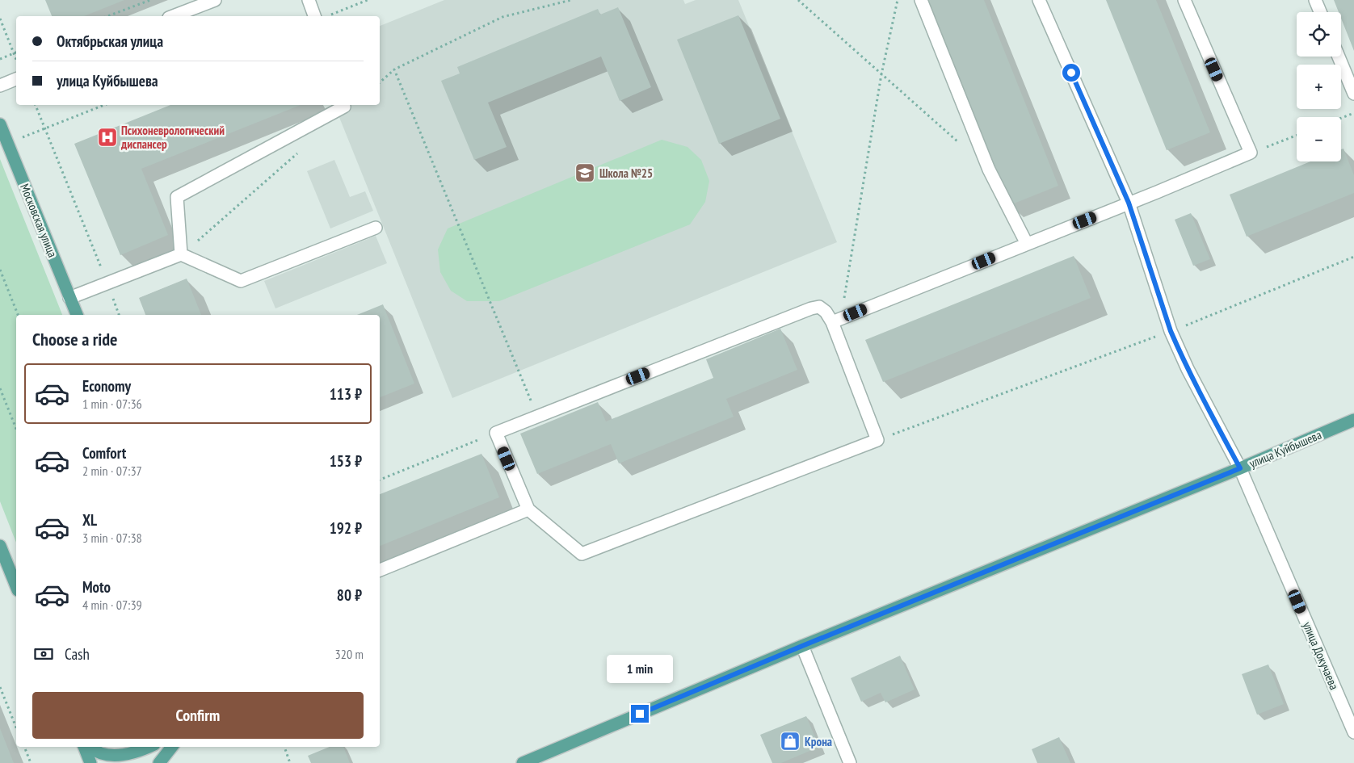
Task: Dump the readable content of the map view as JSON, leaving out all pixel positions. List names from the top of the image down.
{
  "streets": {
    "main road": ["Московская улица", "улица Куйбышева"],
    "street": ["улица Докучаева"]
  },
  "crossings": [
    ["улица Куйбышева", "улица Докучаева"]
  ],
  "places": {
    "hospital": ["Психоневрологический диспансер"],
    "school or university": ["Школа №25"],
    "shop": ["Крона"]
  },
  "page": {
    "map_buttons": ["+", "−"],
    "banner": ["Октябрьская улица", "улица Куйбышева"],
    "heading": "Choose a ride",
    "list": [
      {
        "name": "Economy",
        "note": "1 min · 07:36",
        "value": "113 ₽"
      },
      {
        "name": "Comfort",
        "note": "2 min · 07:37",
        "value": "153 ₽"
      },
      {
        "name": "XL",
        "note": "3 min · 07:38",
        "value": "192 ₽"
      },
      {
        "name": "Moto",
        "note": "4 min · 07:39",
        "value": "80 ₽"
      }
    ],
    "pay": ["Cash", "320 m"],
    "bubble": "1 min",
    "buttons": "Confirm"
  }
}
